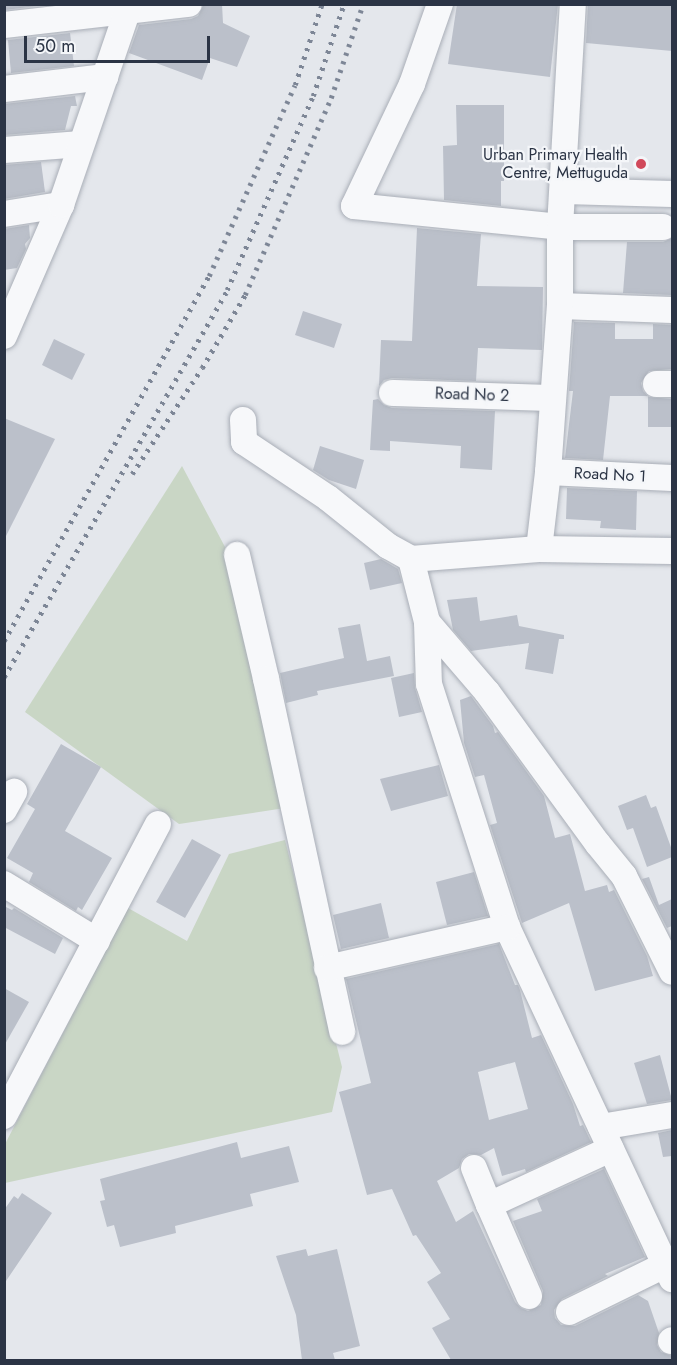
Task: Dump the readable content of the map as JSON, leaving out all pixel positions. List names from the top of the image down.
{
  "streets": {
    "street": ["Road No 2", "Road No 1"]
  },
  "places": ["Urban Primary Health Centre, Mettuguda"],
  "scale_bar": "50 m"
}
